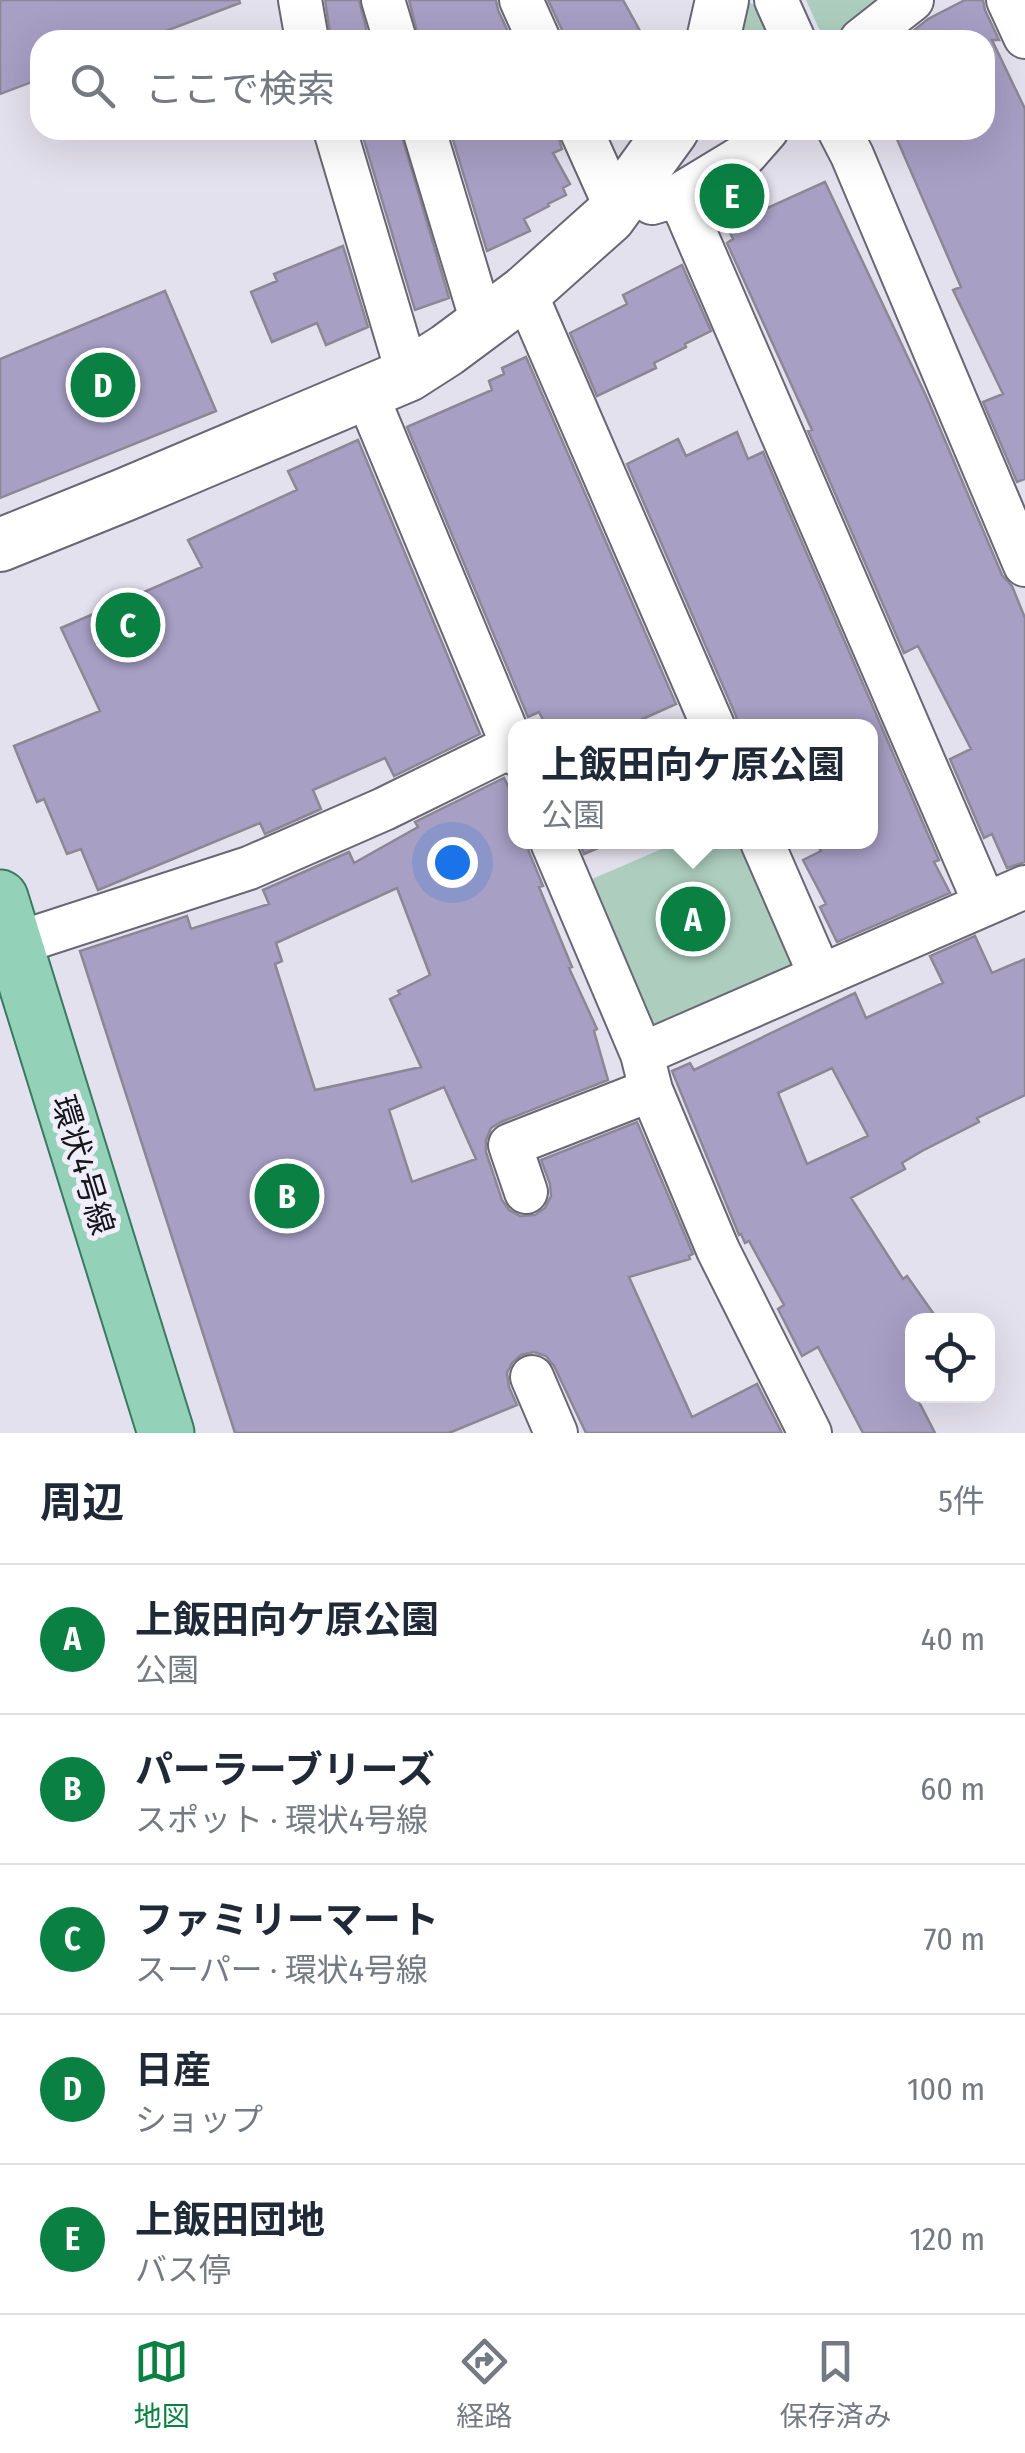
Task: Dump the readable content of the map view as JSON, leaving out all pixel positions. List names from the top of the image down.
{
  "streets": {
    "main road": ["環状4号線"]
  },
  "page": {
    "search": "ここで検索",
    "pins": [
      "E",
      "D",
      "C",
      "A",
      "B"
    ],
    "popup": ["上飯田向ケ原公園", "公園"],
    "heading": ["周辺", "5件"],
    "list": [
      {
        "mark": "A",
        "name": "上飯田向ケ原公園",
        "note": "公園",
        "value": "40 m"
      },
      {
        "mark": "B",
        "name": "パーラーブリーズ",
        "note": "スポット · 環状4号線",
        "value": "60 m"
      },
      {
        "mark": "C",
        "name": "ファミリーマート",
        "note": "スーパー · 環状4号線",
        "value": "70 m"
      },
      {
        "mark": "D",
        "name": "日産",
        "note": "ショップ",
        "value": "100 m"
      },
      {
        "mark": "E",
        "name": "上飯田団地",
        "note": "バス停",
        "value": "120 m"
      }
    ],
    "nav": ["地図", "経路", "保存済み"]
  }
}
